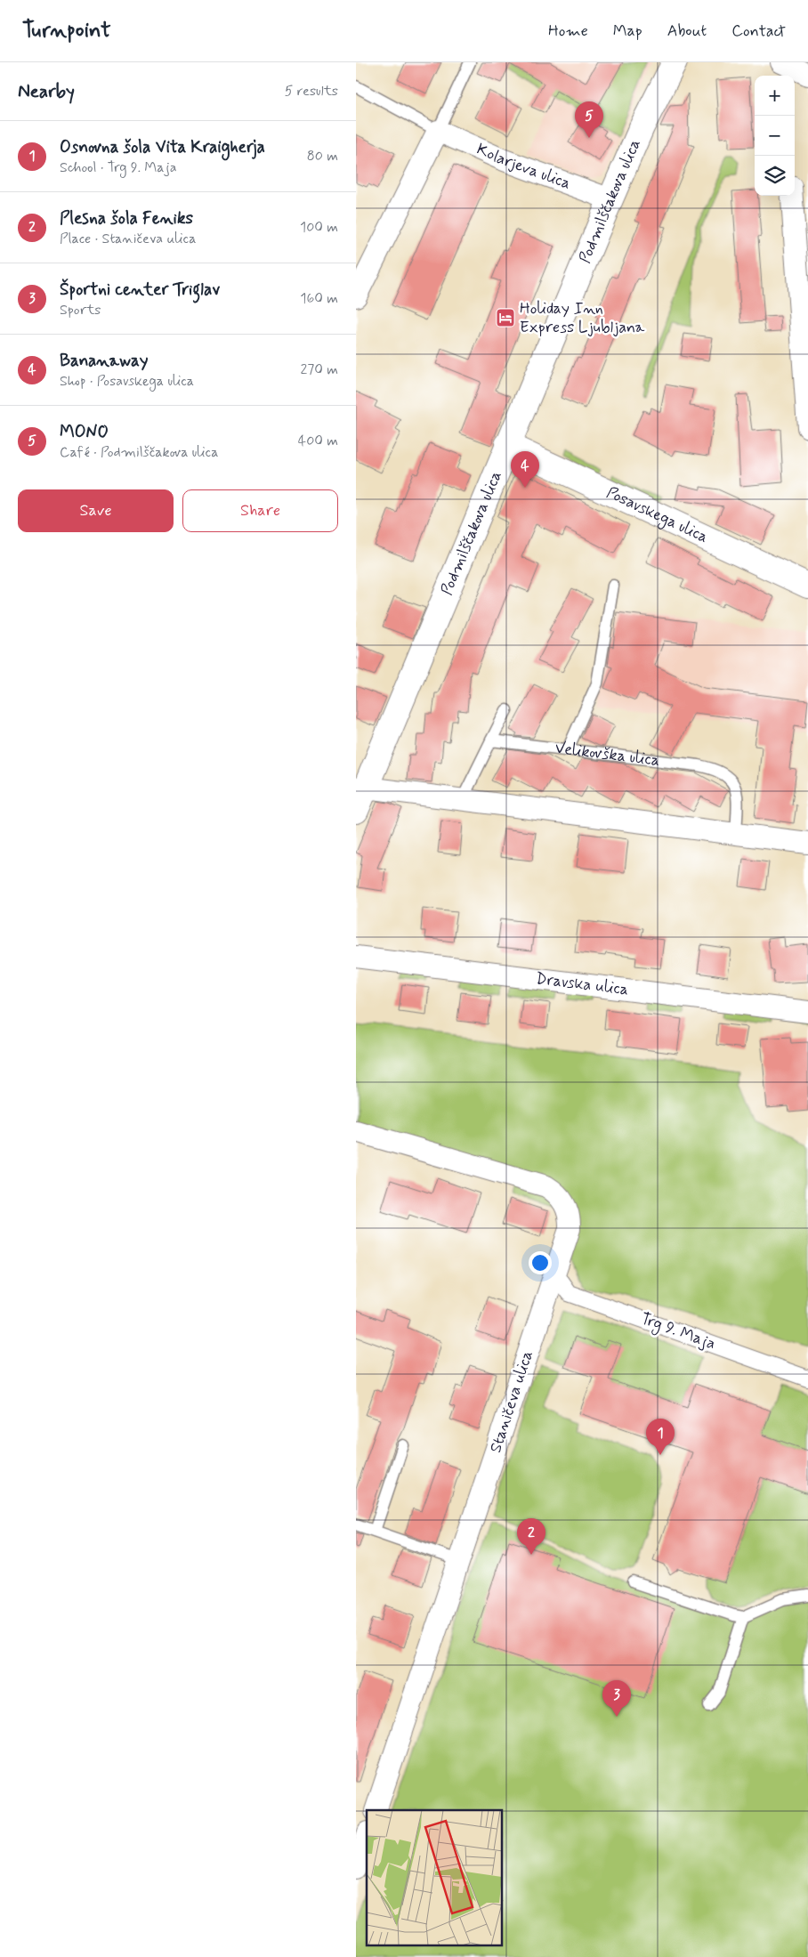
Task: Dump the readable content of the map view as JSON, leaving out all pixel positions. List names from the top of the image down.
{
  "streets": {
    "street": [
      "Kolarjeva ulica",
      "Podmilščakova ulica",
      "Posavskega ulica",
      "Dravska ulica",
      "Trg 9. Maja",
      "Staničeva ulica"
    ],
    "lane": ["Velikovška ulica"]
  },
  "crossings": [
    ["Kolarjeva ulica", "Podmilščakova ulica"],
    ["Podmilščakova ulica", "Posavskega ulica"],
    ["Trg 9. Maja", "Staničeva ulica"]
  ],
  "places": {
    "hotel": ["Holiday Inn Express Ljubljana"]
  },
  "page": {
    "header": "Turnpoint",
    "nav": [
      "Home",
      "Map",
      "About",
      "Contact"
    ],
    "heading": ["Nearby", "5 results"],
    "map_buttons": ["+", "−"],
    "pins": [
      "5",
      "4",
      "1",
      "2",
      "3"
    ],
    "list": [
      {
        "mark": "1",
        "name": "Osnovna šola Vita Kraigherja",
        "note": "School · Trg 9. Maja",
        "value": "80 m"
      },
      {
        "mark": "2",
        "name": "Plesna šola Feniks",
        "note": "Place · Staničeva ulica",
        "value": "100 m"
      },
      {
        "mark": "3",
        "name": "Športni center Triglav",
        "note": "Sports",
        "value": "160 m"
      },
      {
        "mark": "4",
        "name": "Bananaway",
        "note": "Shop · Posavskega ulica",
        "value": "270 m"
      },
      {
        "mark": "5",
        "name": "MONO",
        "note": "Café · Podmilščakova ulica",
        "value": "400 m"
      }
    ],
    "buttons": ["Save", "Share"]
  }
}
